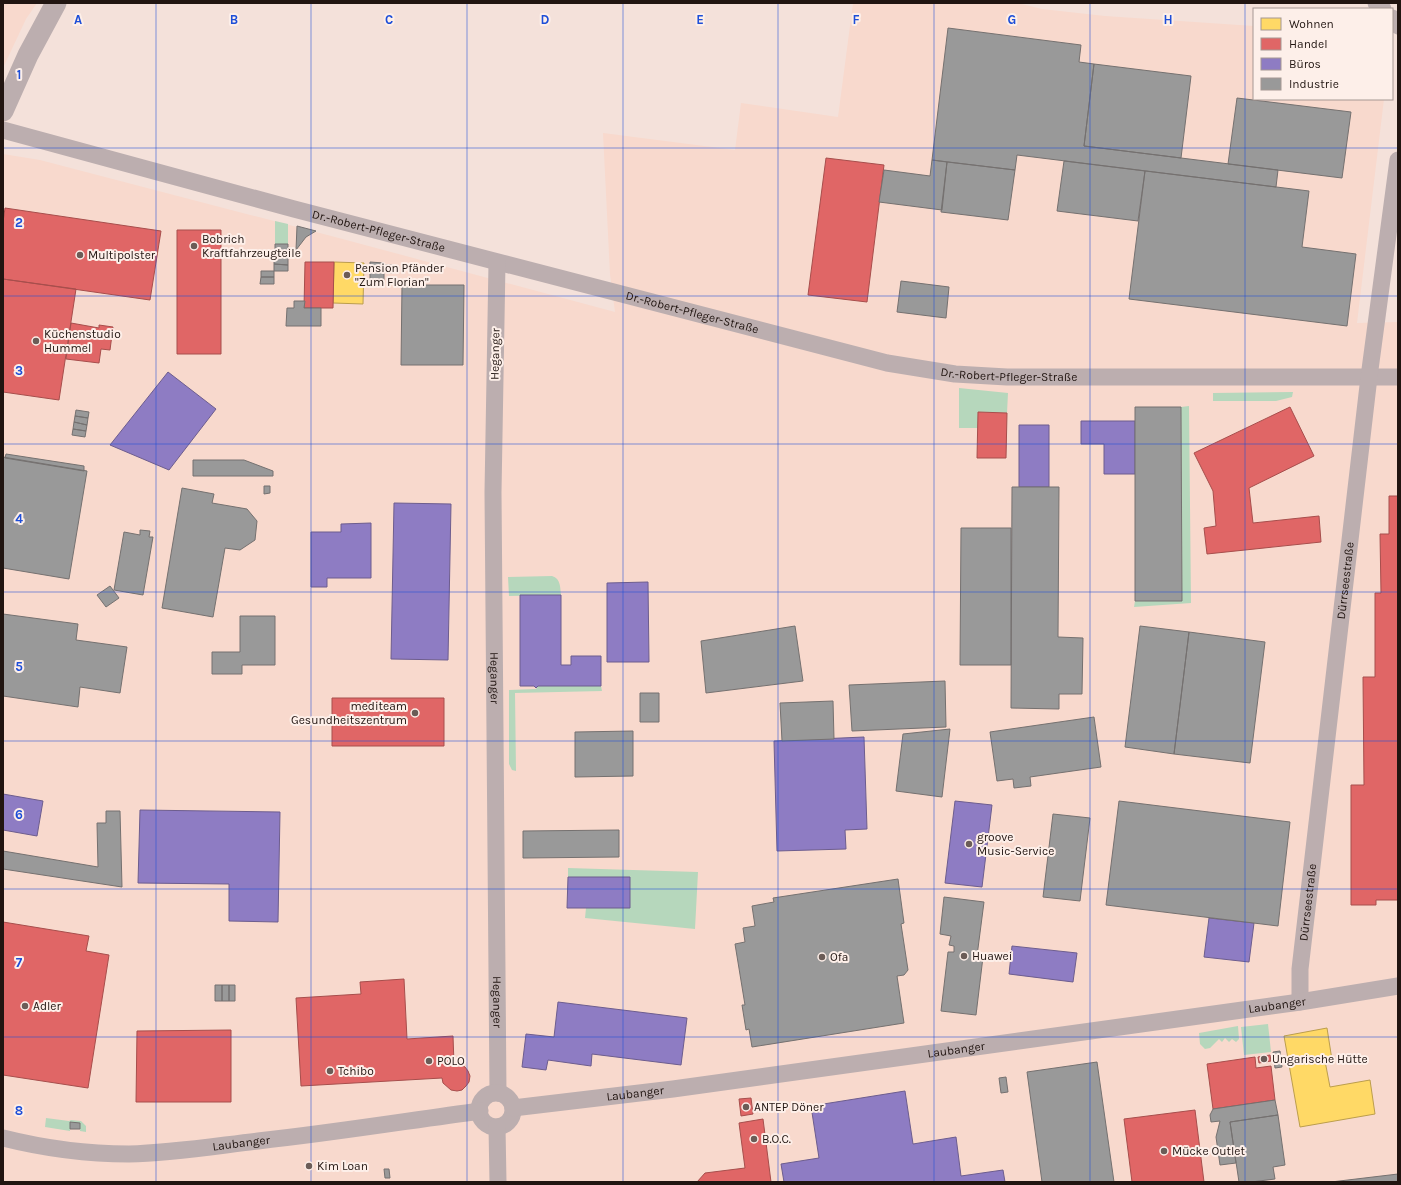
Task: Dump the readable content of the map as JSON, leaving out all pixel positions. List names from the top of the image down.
{
  "streets": {
    "street": [
      "Dr.-Robert-Pfleger-Straße",
      "Heganger",
      "Dürrseestraße",
      "Laubanger"
    ]
  },
  "crossings": [
    ["Dr.-Robert-Pfleger-Straße", "Heganger"],
    ["Dr.-Robert-Pfleger-Straße", "Dürrseestraße"],
    ["Heganger", "Laubanger"],
    ["Dürrseestraße", "Laubanger"]
  ],
  "places": [
    "Bobrich Kraftfahrzeugteile",
    "Multipolster",
    "Pension Pfänder \"Zum Florian\"",
    "Küchenstudio Hummel",
    "mediteam Gesundheitszentrum",
    "groove Music-Service",
    "Huawei",
    "Ofa",
    "Adler",
    "Ungarische Hütte",
    "POLO",
    "Tchibo",
    "ANTEP Döner",
    "B.O.C.",
    "Mücke Outlet",
    "Kim Loan"
  ],
  "legend": [
    "Wohnen",
    "Handel",
    "Büros",
    "Industrie"
  ],
  "grid": {
    "columns": [
      "A",
      "B",
      "C",
      "D",
      "E",
      "F",
      "G",
      "H"
    ],
    "rows": [
      "1",
      "2",
      "3",
      "4",
      "5",
      "6",
      "7",
      "8"
    ]
  }
}
